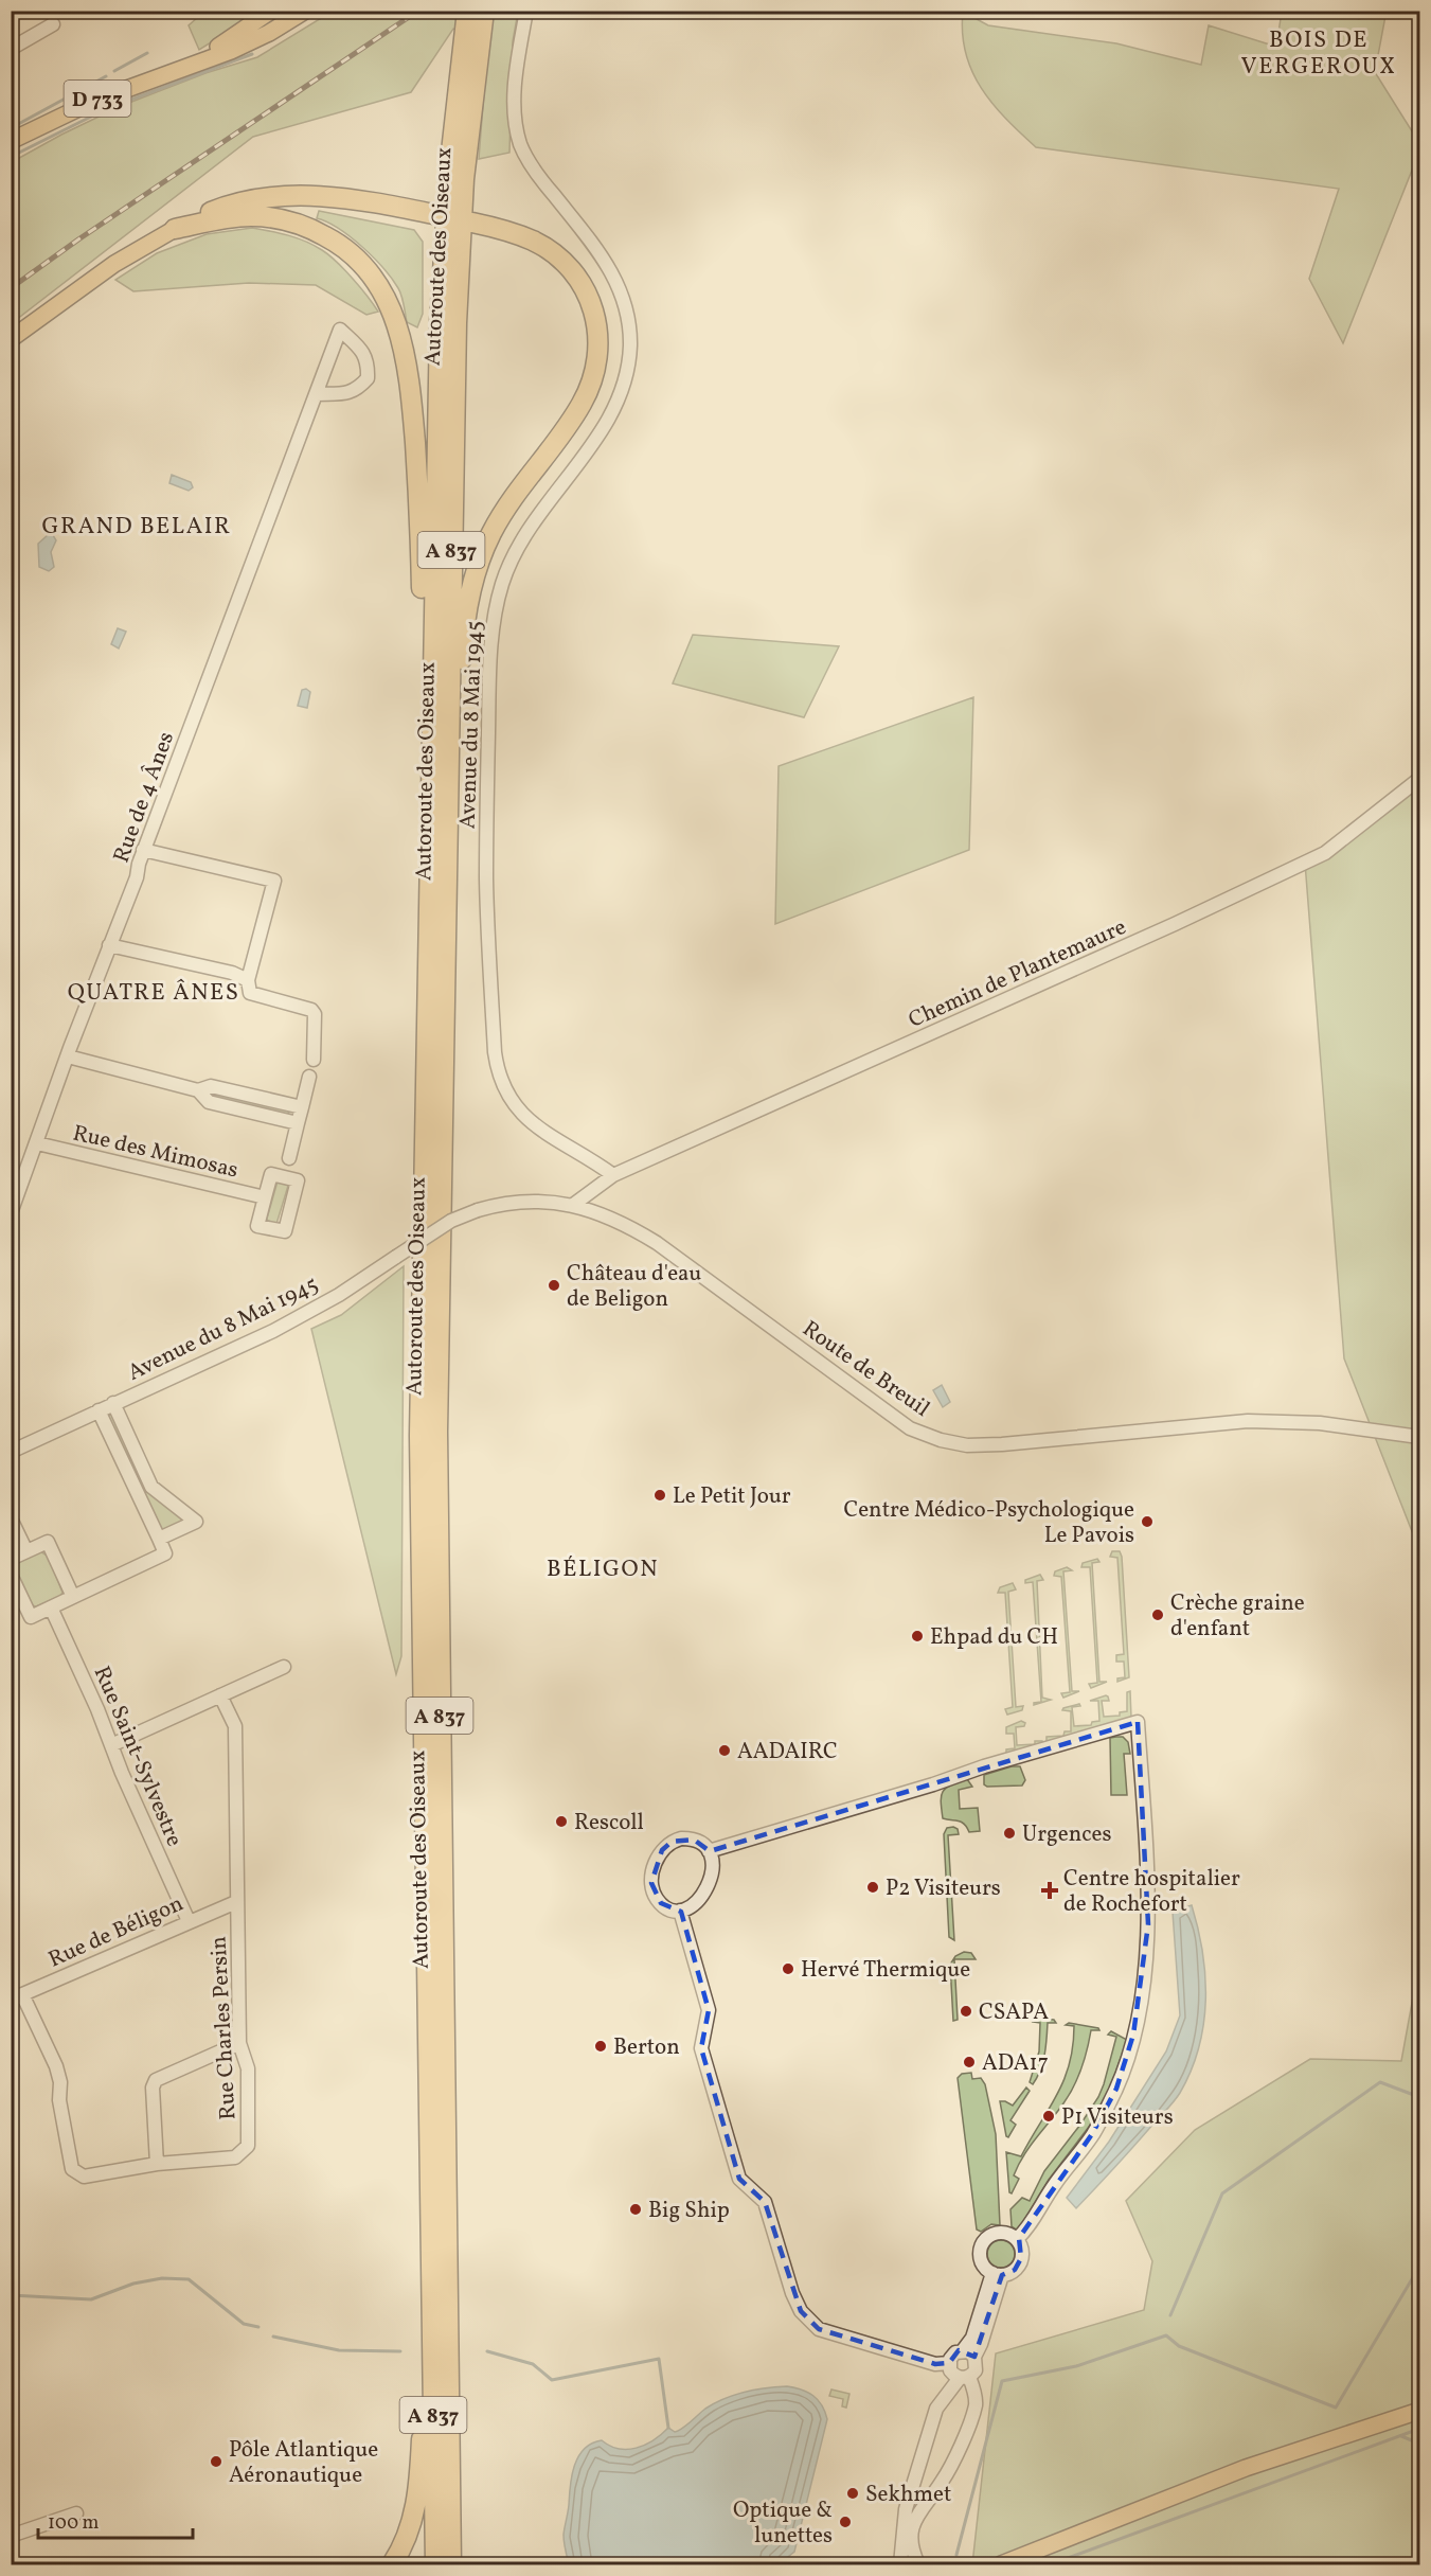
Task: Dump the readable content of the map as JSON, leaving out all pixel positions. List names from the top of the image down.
{
  "streets": {
    "highway": ["Autoroute des Oiseaux", "A 837"],
    "main road": ["D 733"],
    "street": [
      "Avenue du 8 Mai 1945",
      "Rue de 4 Ânes",
      "Chemin de Plantemaure",
      "Rue des Mimosas",
      "Route de Breuil",
      "Rue Saint-Sylvestre",
      "Rue de Béligon",
      "Rue Charles Persin"
    ]
  },
  "crossings": [
    ["Avenue du 8 Mai 1945", "Chemin de Plantemaure"],
    ["Avenue du 8 Mai 1945", "Route de Breuil"],
    ["Rue de 4 Ânes", "Rue des Mimosas"],
    ["Rue Saint-Sylvestre", "Rue de Béligon"],
    ["Rue de Béligon", "Rue Charles Persin"]
  ],
  "districts": [
    "BOIS DE VERGEROUX",
    "GRAND BELAIR",
    "QUATRE ÂNES",
    "BÉLIGON"
  ],
  "places": {
    "other": [
      "Château d'eau de Beligon",
      "Le Petit Jour",
      "Centre Médico-Psychologique Le Pavois",
      "Crèche graine d'enfant",
      "Ehpad du CH",
      "AADAIRC",
      "Rescoll",
      "Urgences",
      "P2 Visiteurs",
      "Hervé Thermique",
      "CSAPA",
      "Berton",
      "ADA17",
      "P1 Visiteurs",
      "Big Ship",
      "Pôle Atlantique Aéronautique",
      "Sekhmet",
      "Optique & lunettes"
    ],
    "health": ["Centre hospitalier de Rochefort"]
  },
  "scale_bar": "100 m"
}
